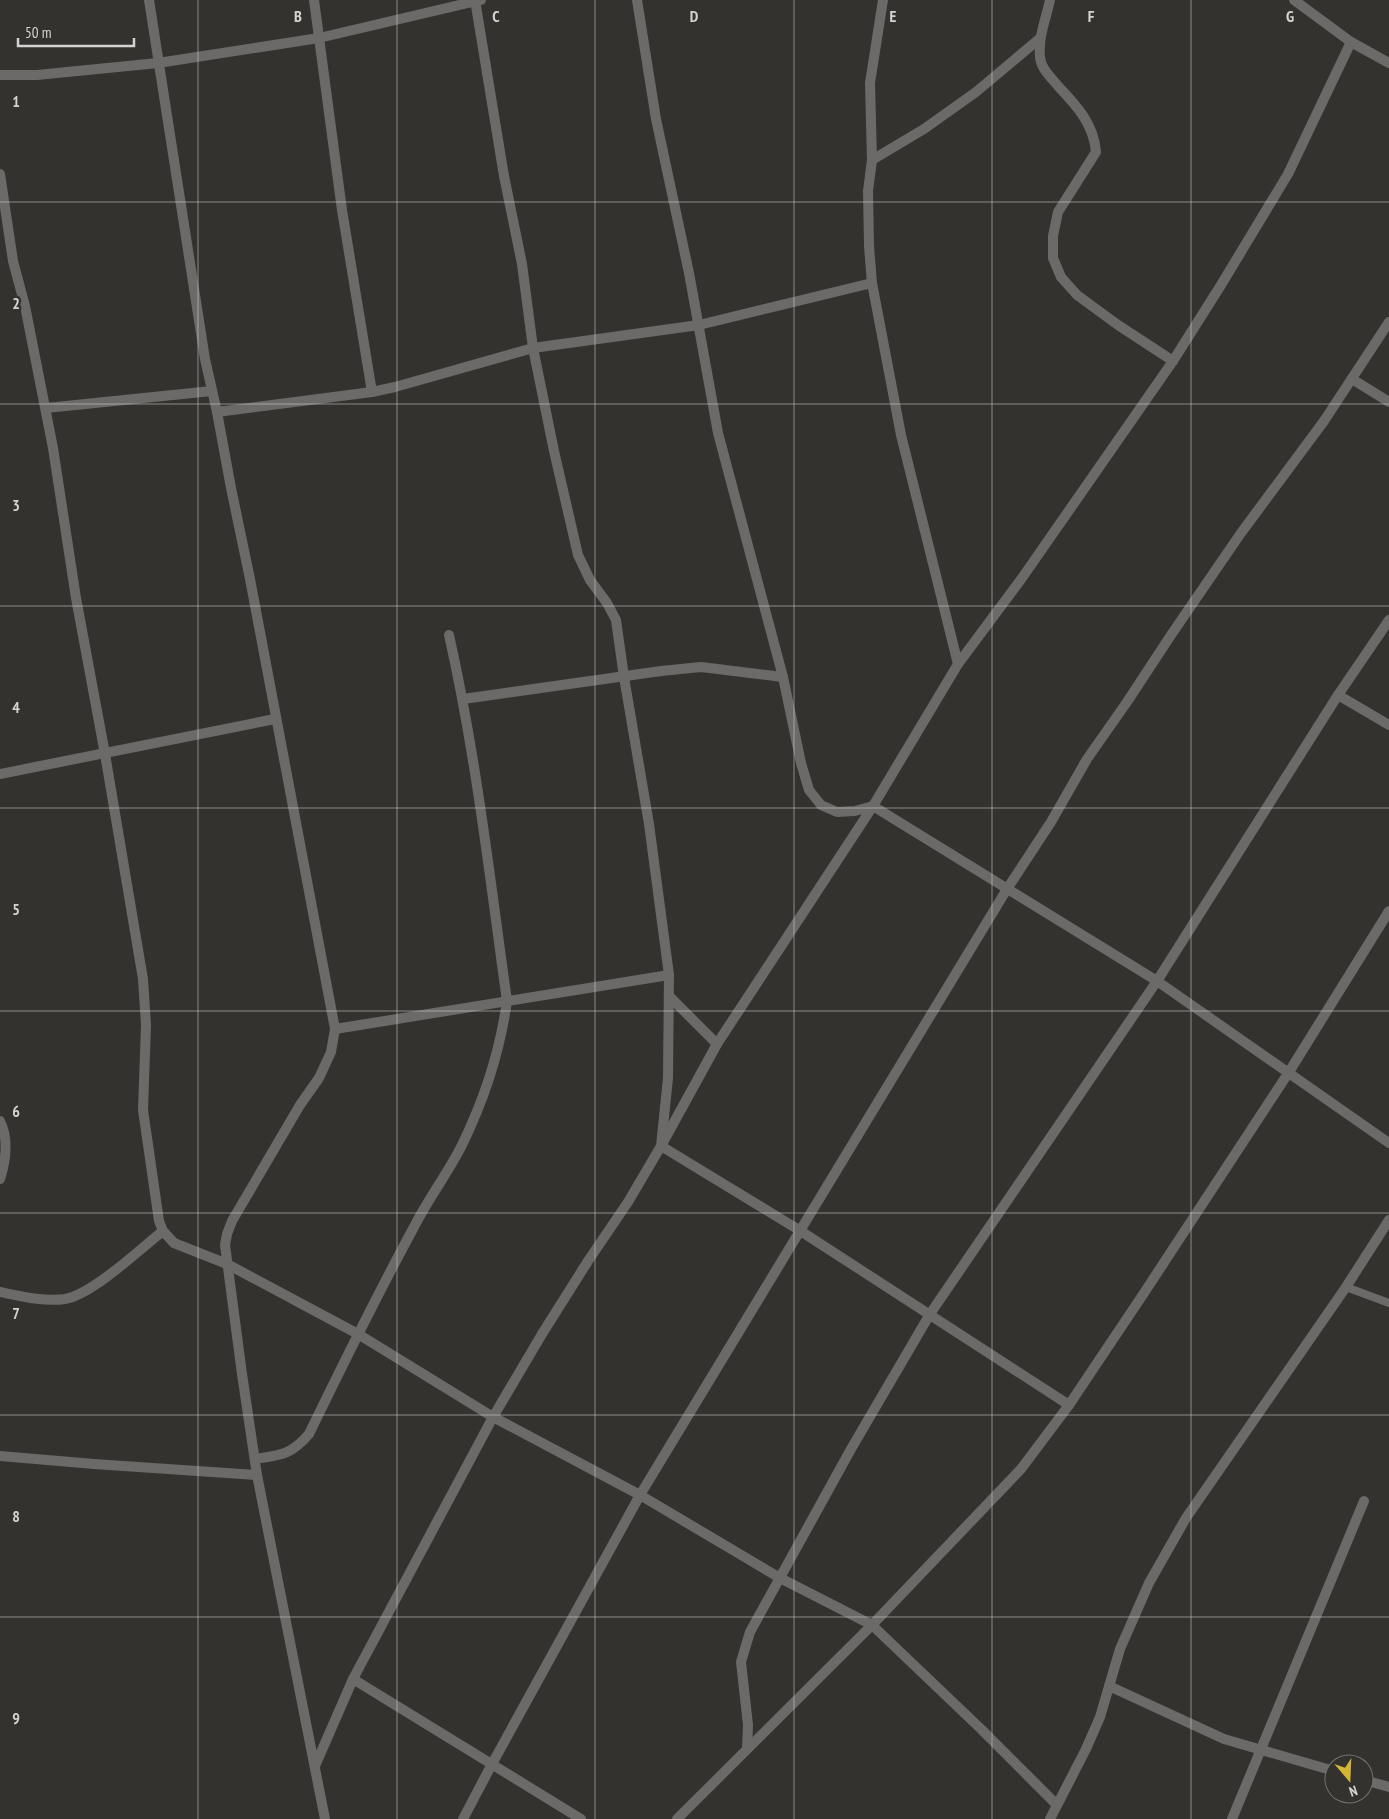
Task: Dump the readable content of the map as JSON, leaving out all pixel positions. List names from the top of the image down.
{
  "scale_bar": "50 m",
  "north": "bottom",
  "grid": {
    "columns": [
      "B",
      "C",
      "D",
      "E",
      "F",
      "G"
    ],
    "rows": [
      "1",
      "2",
      "3",
      "4",
      "5",
      "6",
      "7",
      "8",
      "9"
    ]
  }
}
